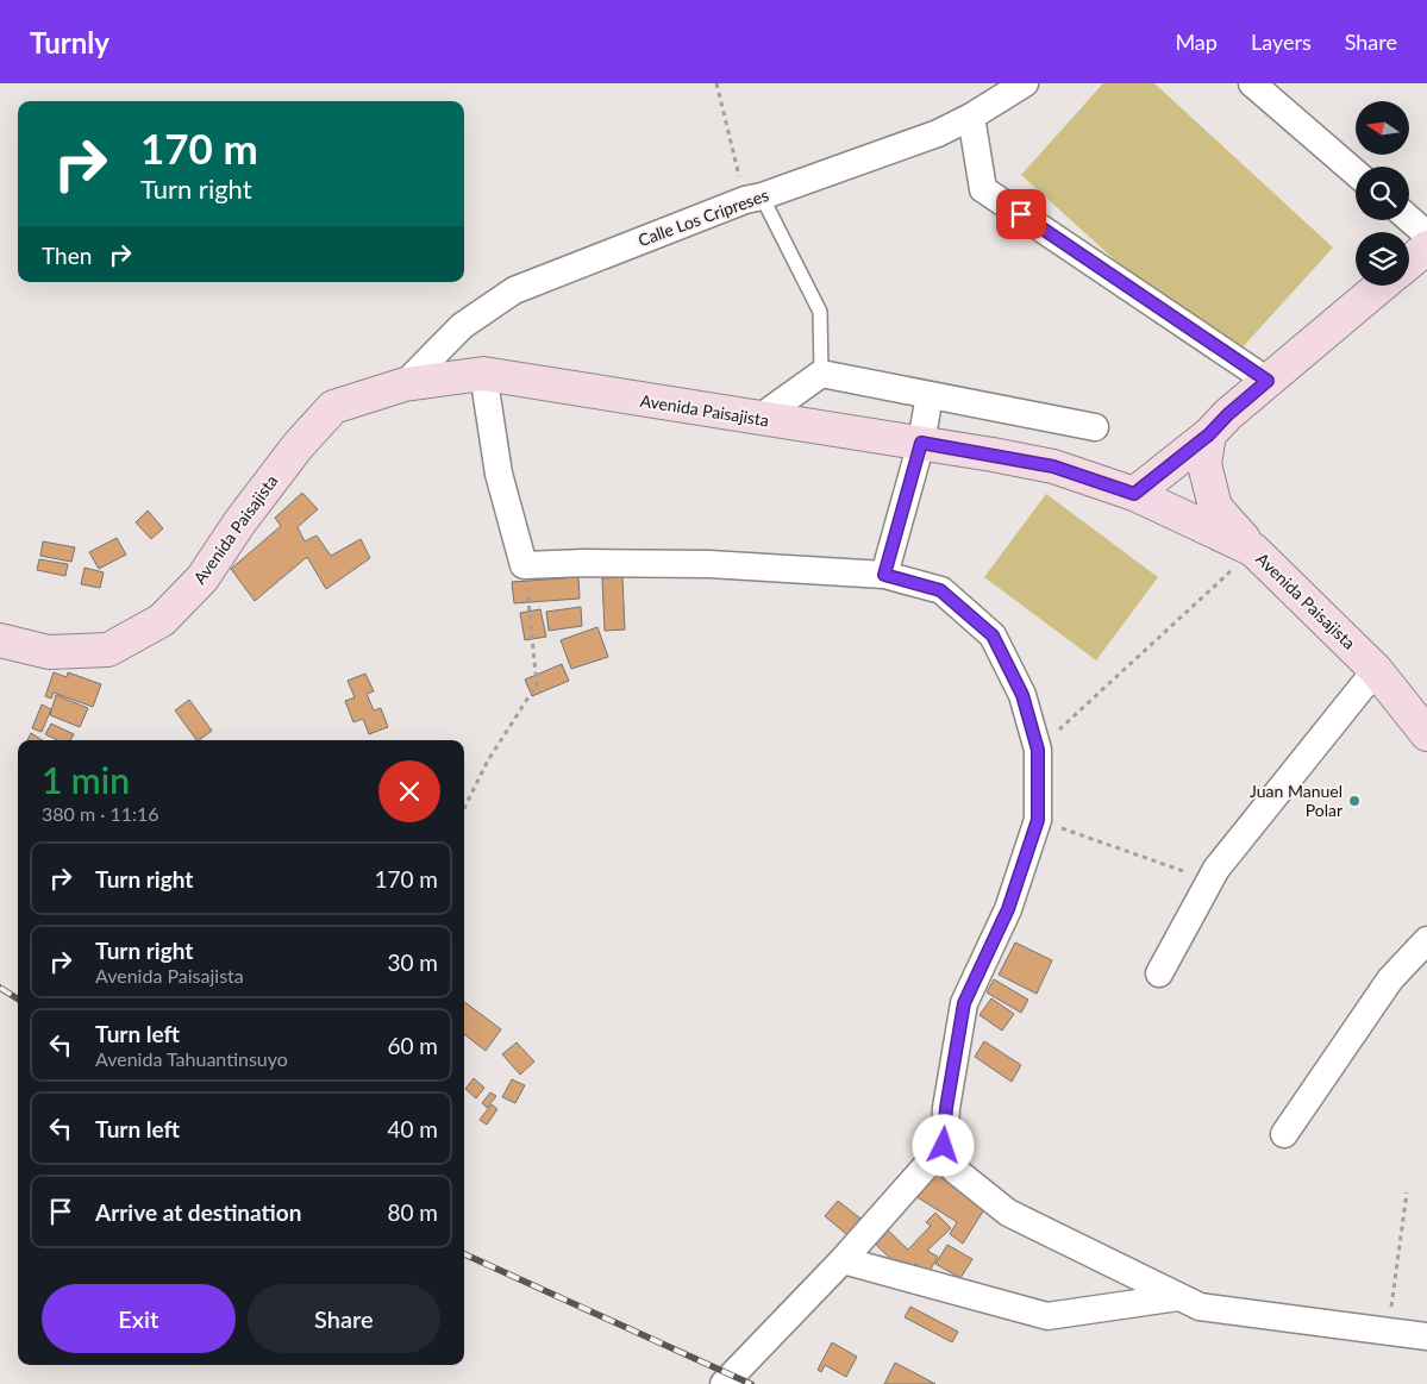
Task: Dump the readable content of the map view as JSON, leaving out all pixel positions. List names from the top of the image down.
{
  "streets": {
    "main road": ["Avenida Paisajista"],
    "street": ["Calle Los Cripreses"]
  },
  "crossings": [
    ["Calle Los Cripreses", "Avenida Paisajista"]
  ],
  "places": ["Juan Manuel Polar"],
  "north": "left",
  "page": {
    "header": "Turnly",
    "nav": ["Map", "Layers", "Share"],
    "turn": ["170 m", "Turn right"],
    "then": "Then",
    "heading": ["1 min", "380 m · 11:16"],
    "list": [
      {
        "name": "Turn right",
        "value": "170 m"
      },
      {
        "name": "Turn right",
        "note": "Avenida Paisajista",
        "value": "30 m"
      },
      {
        "name": "Turn left",
        "note": "Avenida Tahuantinsuyo",
        "value": "60 m"
      },
      {
        "name": "Turn left",
        "value": "40 m"
      },
      {
        "name": "Arrive at destination",
        "value": "80 m"
      }
    ],
    "buttons": ["Exit", "Share"]
  }
}
